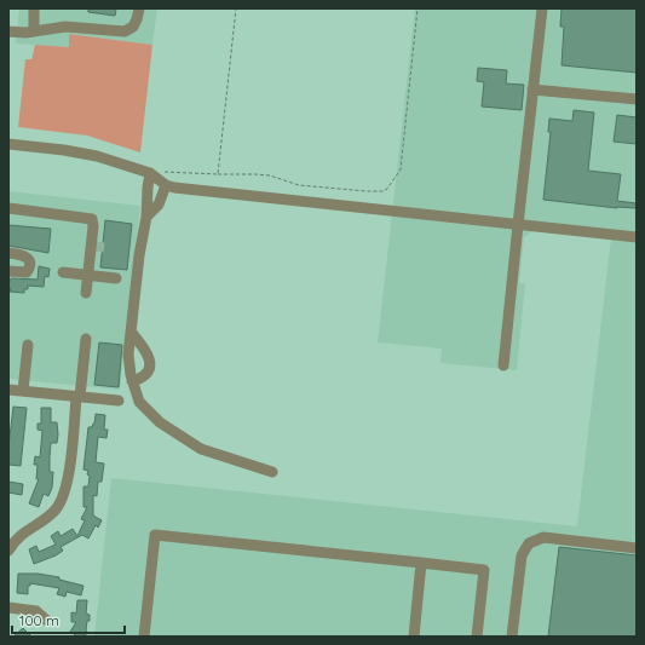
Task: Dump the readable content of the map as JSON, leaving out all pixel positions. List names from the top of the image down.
{
  "scale_bar": "100 m"
}
